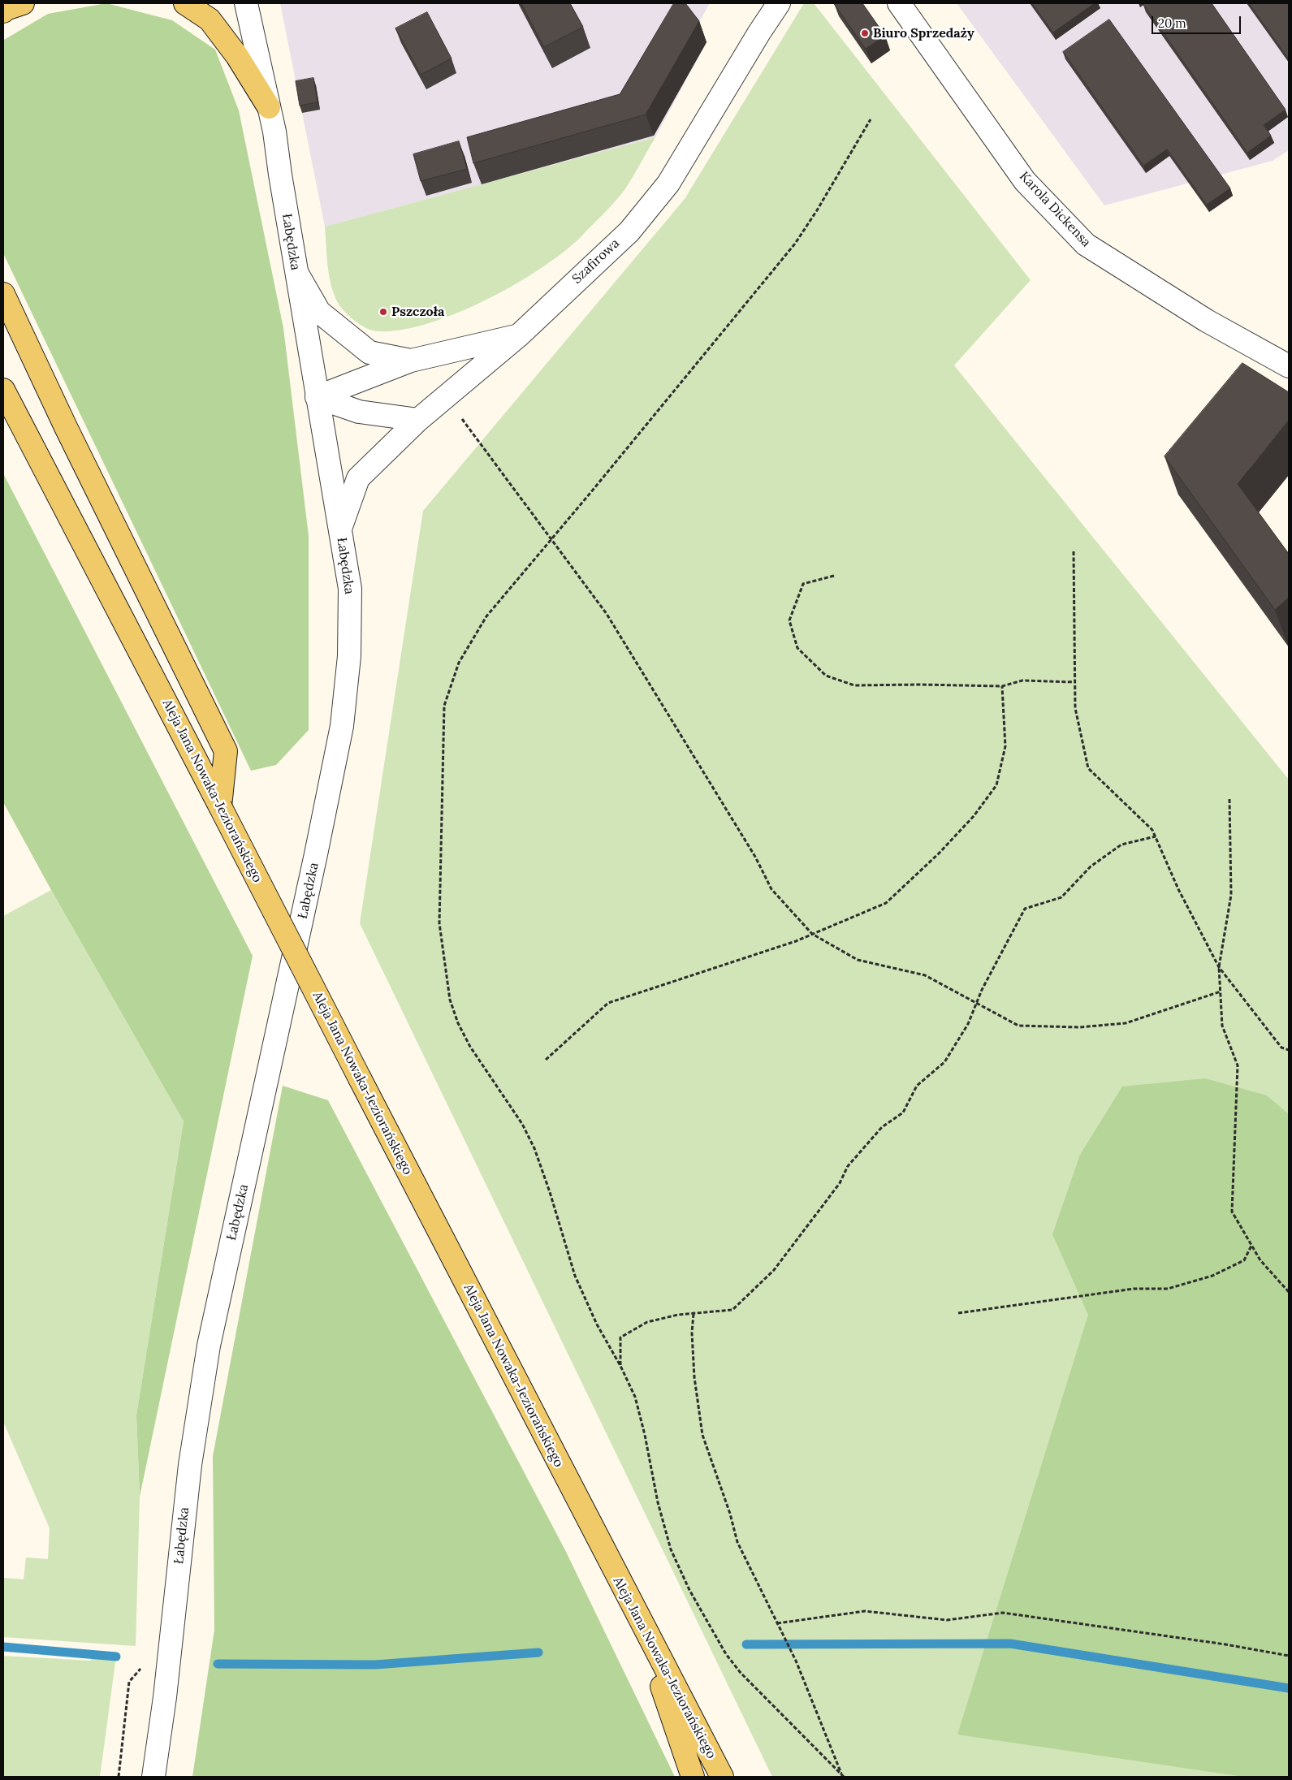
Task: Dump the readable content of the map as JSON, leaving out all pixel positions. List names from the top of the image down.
{
  "streets": {
    "main road": ["Aleja Jana Nowaka-Jeziorańskiego"],
    "street": ["Karola Dickensa", "Łabędzka", "Szafirowa"]
  },
  "crossings": [
    ["Łabędzka", "Szafirowa"]
  ],
  "places": ["Biuro Sprzedaży", "Pszczoła"],
  "scale_bar": "20 m"
}
